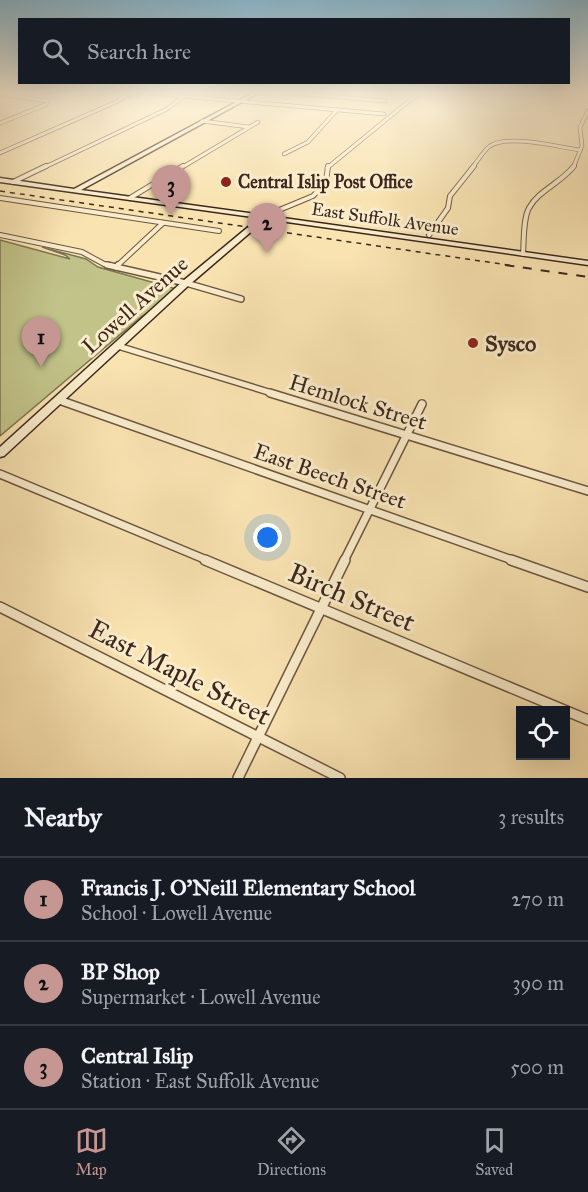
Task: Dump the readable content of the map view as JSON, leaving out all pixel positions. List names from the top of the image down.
{
  "streets": {
    "main road": ["East Suffolk Avenue", "Lowell Avenue"],
    "street": [
      "Hemlock Street",
      "East Beech Street",
      "Birch Street",
      "East Maple Street"
    ]
  },
  "crossings": [
    ["East Suffolk Avenue", "Lowell Avenue"],
    ["Lowell Avenue", "Hemlock Street"],
    ["Lowell Avenue", "East Beech Street"]
  ],
  "places": ["Central Islip Post Office", "Sysco"],
  "page": {
    "search": "Search here",
    "pins": ["3", "2", "1"],
    "heading": ["Nearby", "3 results"],
    "list": [
      {
        "mark": "1",
        "name": "Francis J. O'Neill Elementary School",
        "note": "School · Lowell Avenue",
        "value": "270 m"
      },
      {
        "mark": "2",
        "name": "BP Shop",
        "note": "Supermarket · Lowell Avenue",
        "value": "390 m"
      },
      {
        "mark": "3",
        "name": "Central Islip",
        "note": "Station · East Suffolk Avenue",
        "value": "500 m"
      }
    ],
    "nav": ["Map", "Directions", "Saved"]
  }
}
